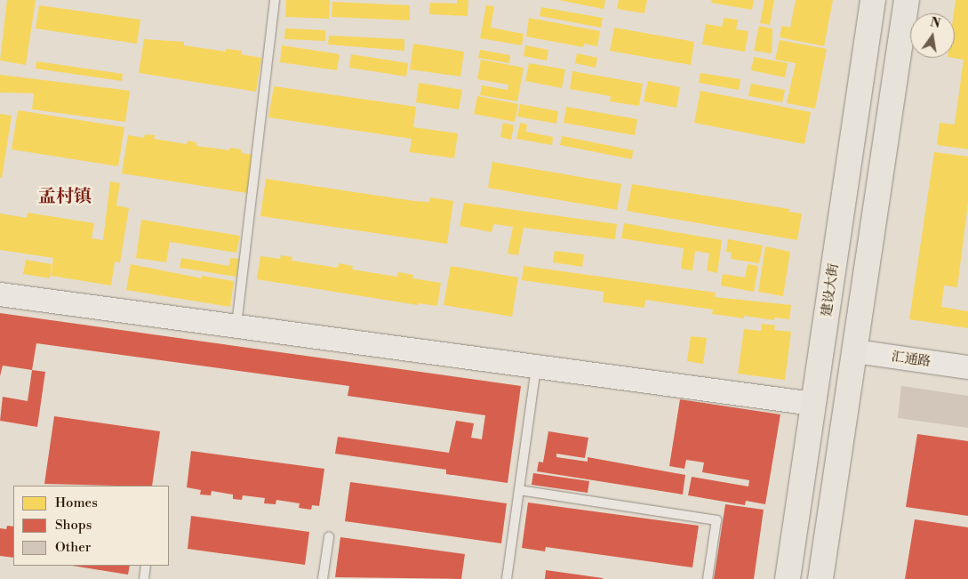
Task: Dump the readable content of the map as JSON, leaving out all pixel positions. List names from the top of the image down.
{
  "streets": {
    "main road": ["建设大街"],
    "street": ["汇通路"]
  },
  "districts": ["孟村镇"],
  "legend": ["Homes", "Shops", "Other"],
  "north": "top"
}
